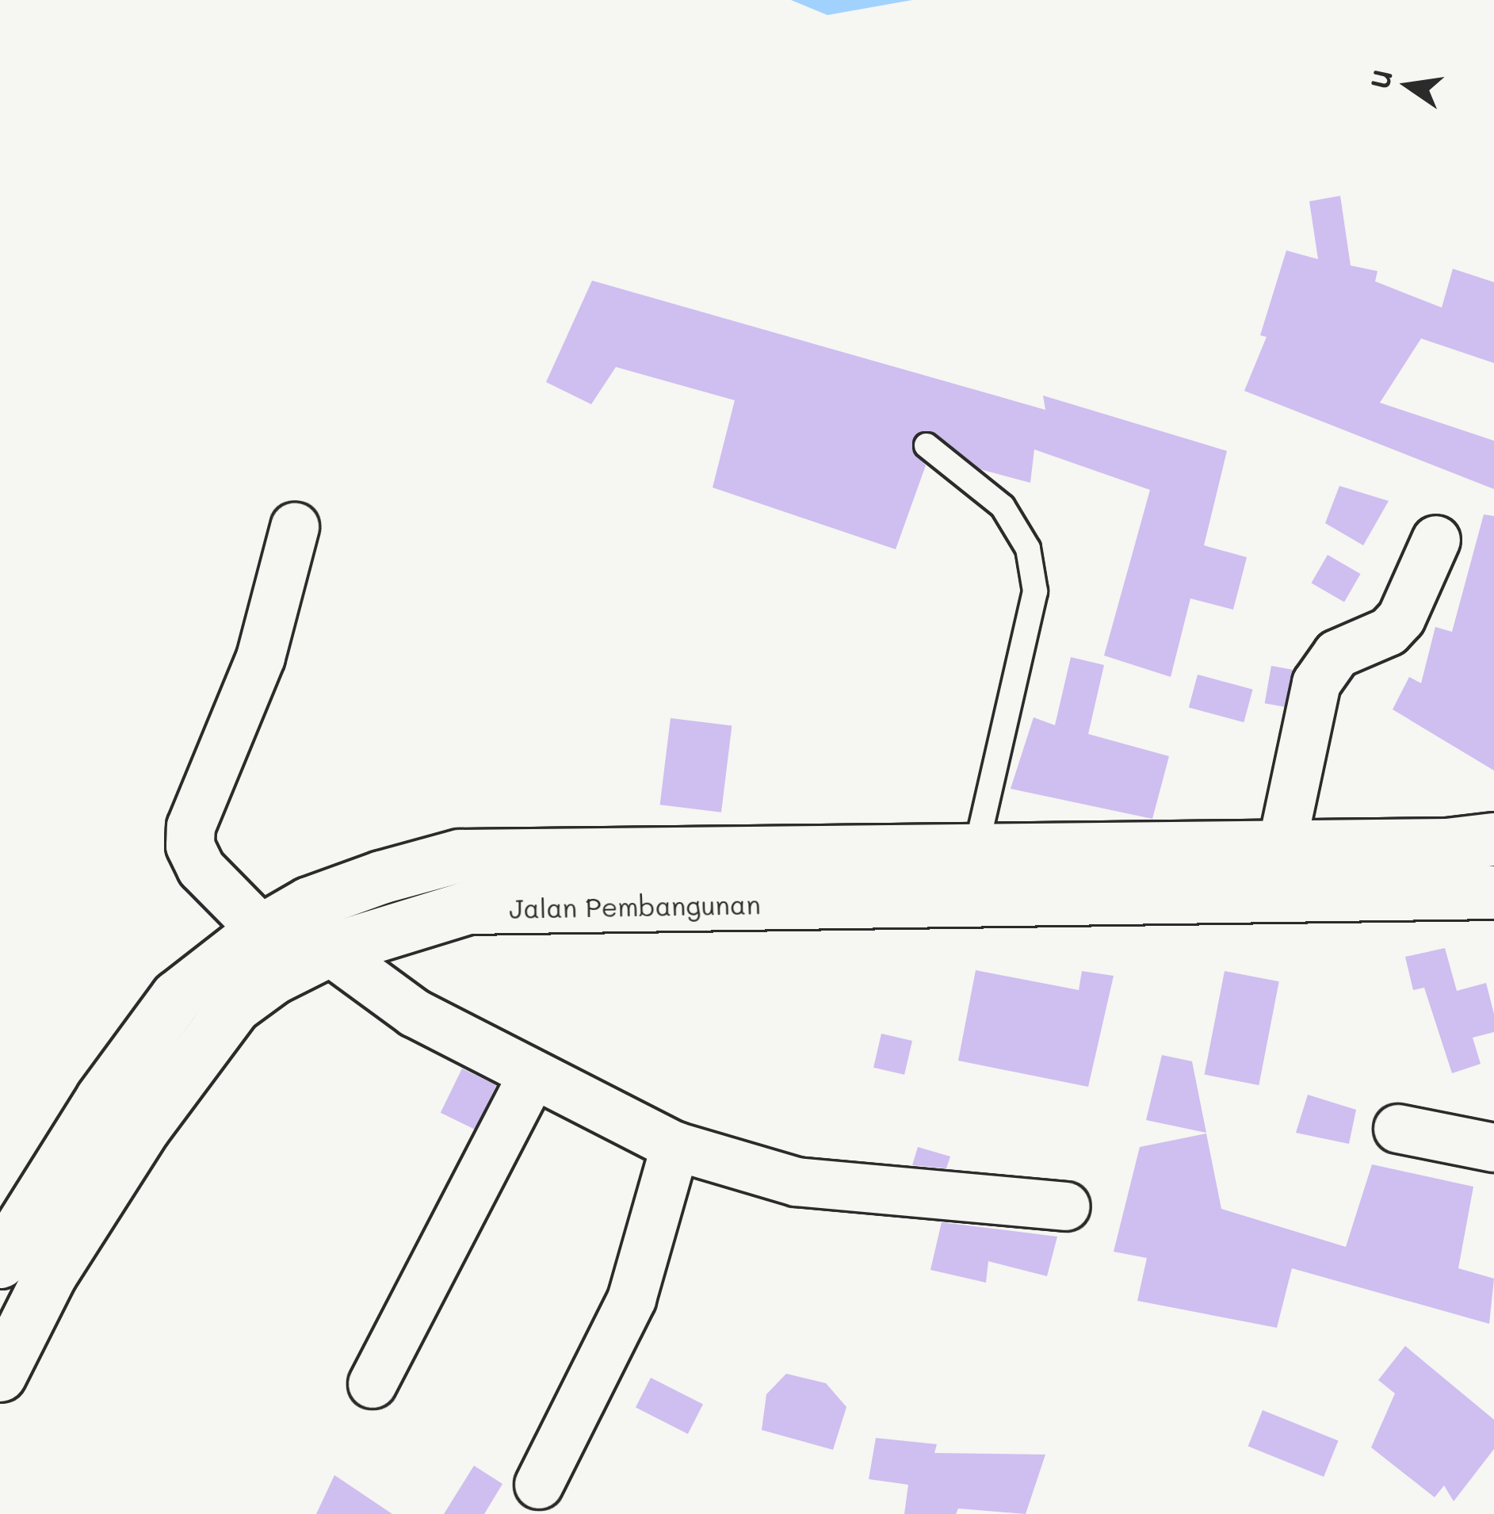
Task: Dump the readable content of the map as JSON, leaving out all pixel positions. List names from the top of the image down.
{
  "streets": {
    "main road": ["Jalan Pembangunan"]
  },
  "north": "left"
}
